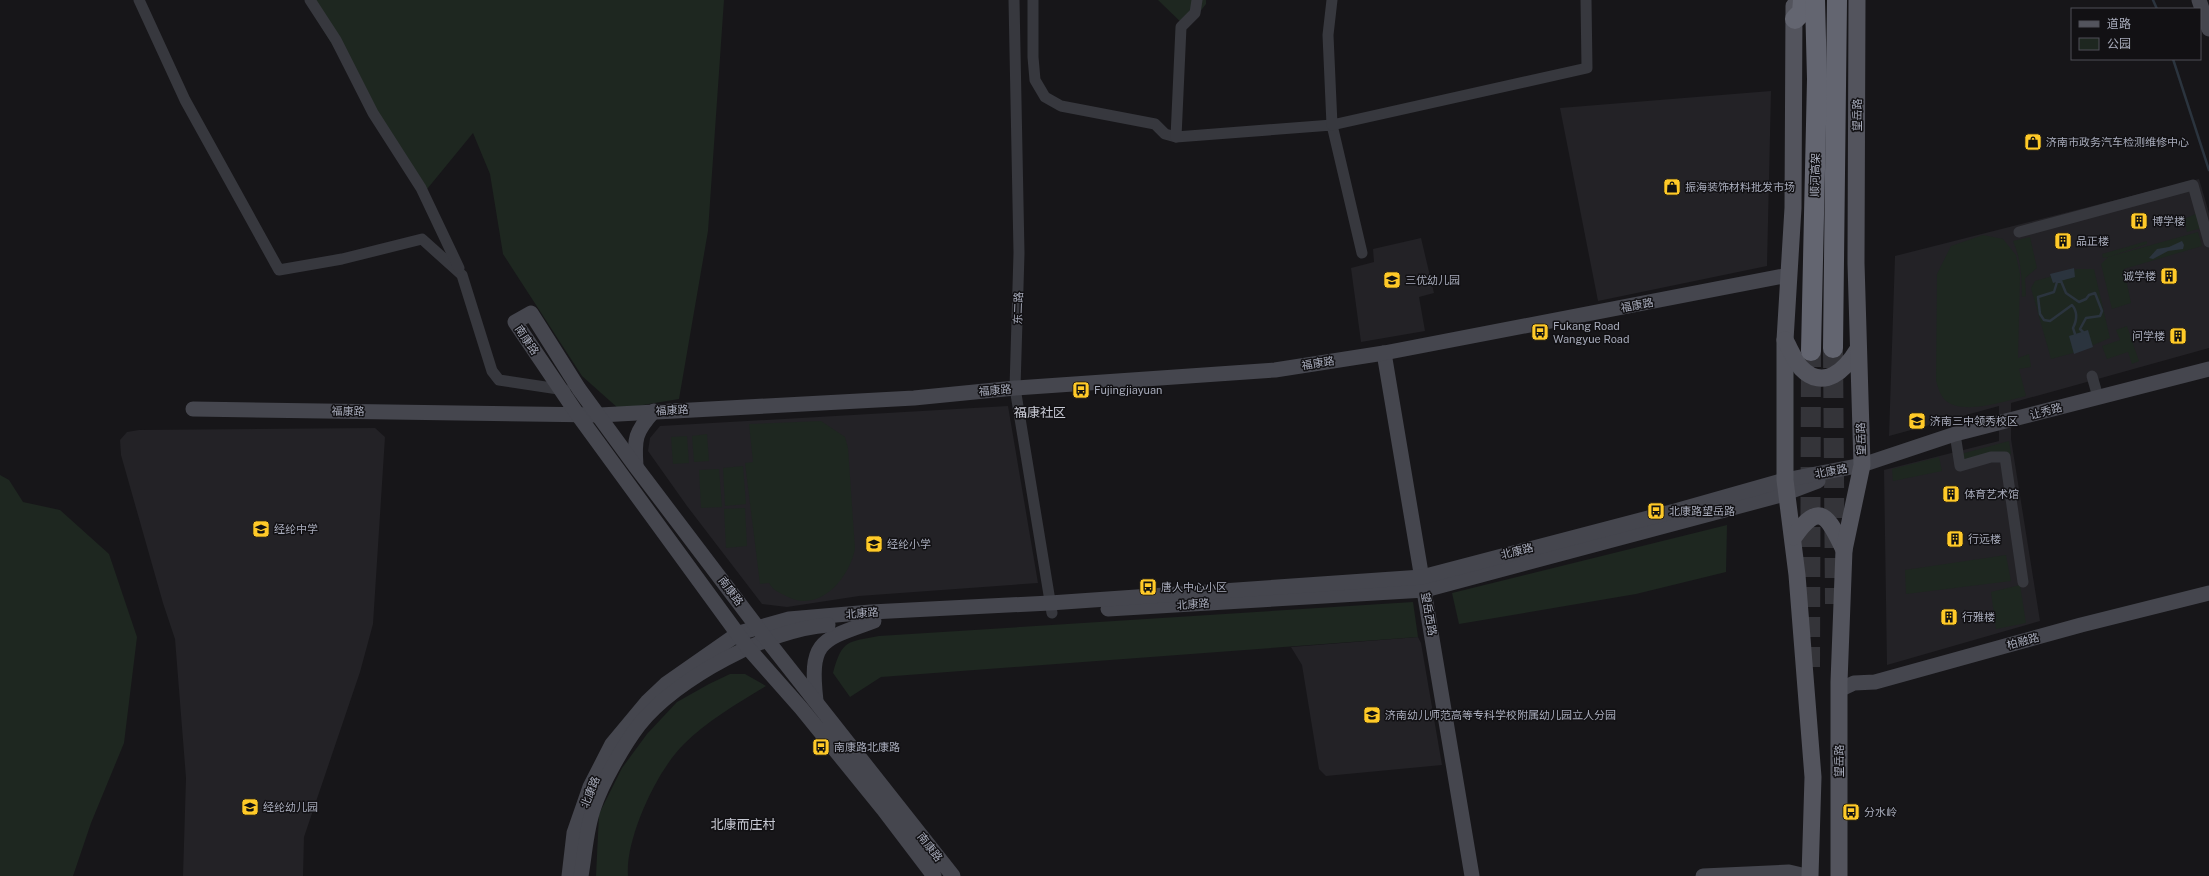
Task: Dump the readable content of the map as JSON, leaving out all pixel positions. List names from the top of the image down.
{
  "streets": {
    "highway": ["顺河高架"],
    "main road": ["望岳路"],
    "street": [
      "福康路",
      "东二路",
      "南康路",
      "让秀路",
      "北康路",
      "望岳西路",
      "柏融路"
    ]
  },
  "crossings": [
    ["望岳路", "让秀路"],
    ["望岳路", "北康路"],
    ["望岳路", "柏融路"],
    ["福康路", "东二路"],
    ["福康路", "南康路"],
    ["福康路", "望岳西路"],
    ["东二路", "北康路"],
    ["南康路", "北康路"],
    ["让秀路", "北康路"],
    ["北康路", "望岳西路"]
  ],
  "districts": ["福康社区", "北康而庄村"],
  "places": {
    "shop": ["济南市政务汽车检测维修中心", "振海装饰材料批发市场"],
    "building": [
      "博学楼",
      "品正楼",
      "诚学楼",
      "问学楼",
      "体育艺术馆",
      "行远楼",
      "行雅楼"
    ],
    "school or university": [
      "三优幼儿园",
      "济南三中领秀校区",
      "经纶中学",
      "经纶小学",
      "济南幼儿师范高等专科学校附属幼儿园立人分园",
      "经纶幼儿园"
    ],
    "bus stop": [
      "Fukang Road Wangyue Road",
      "Fujingjiayuan",
      "北康路望岳路",
      "唐人中心小区",
      "南康路北康路",
      "分水岭"
    ]
  },
  "legend": ["道路", "公园"]
}
